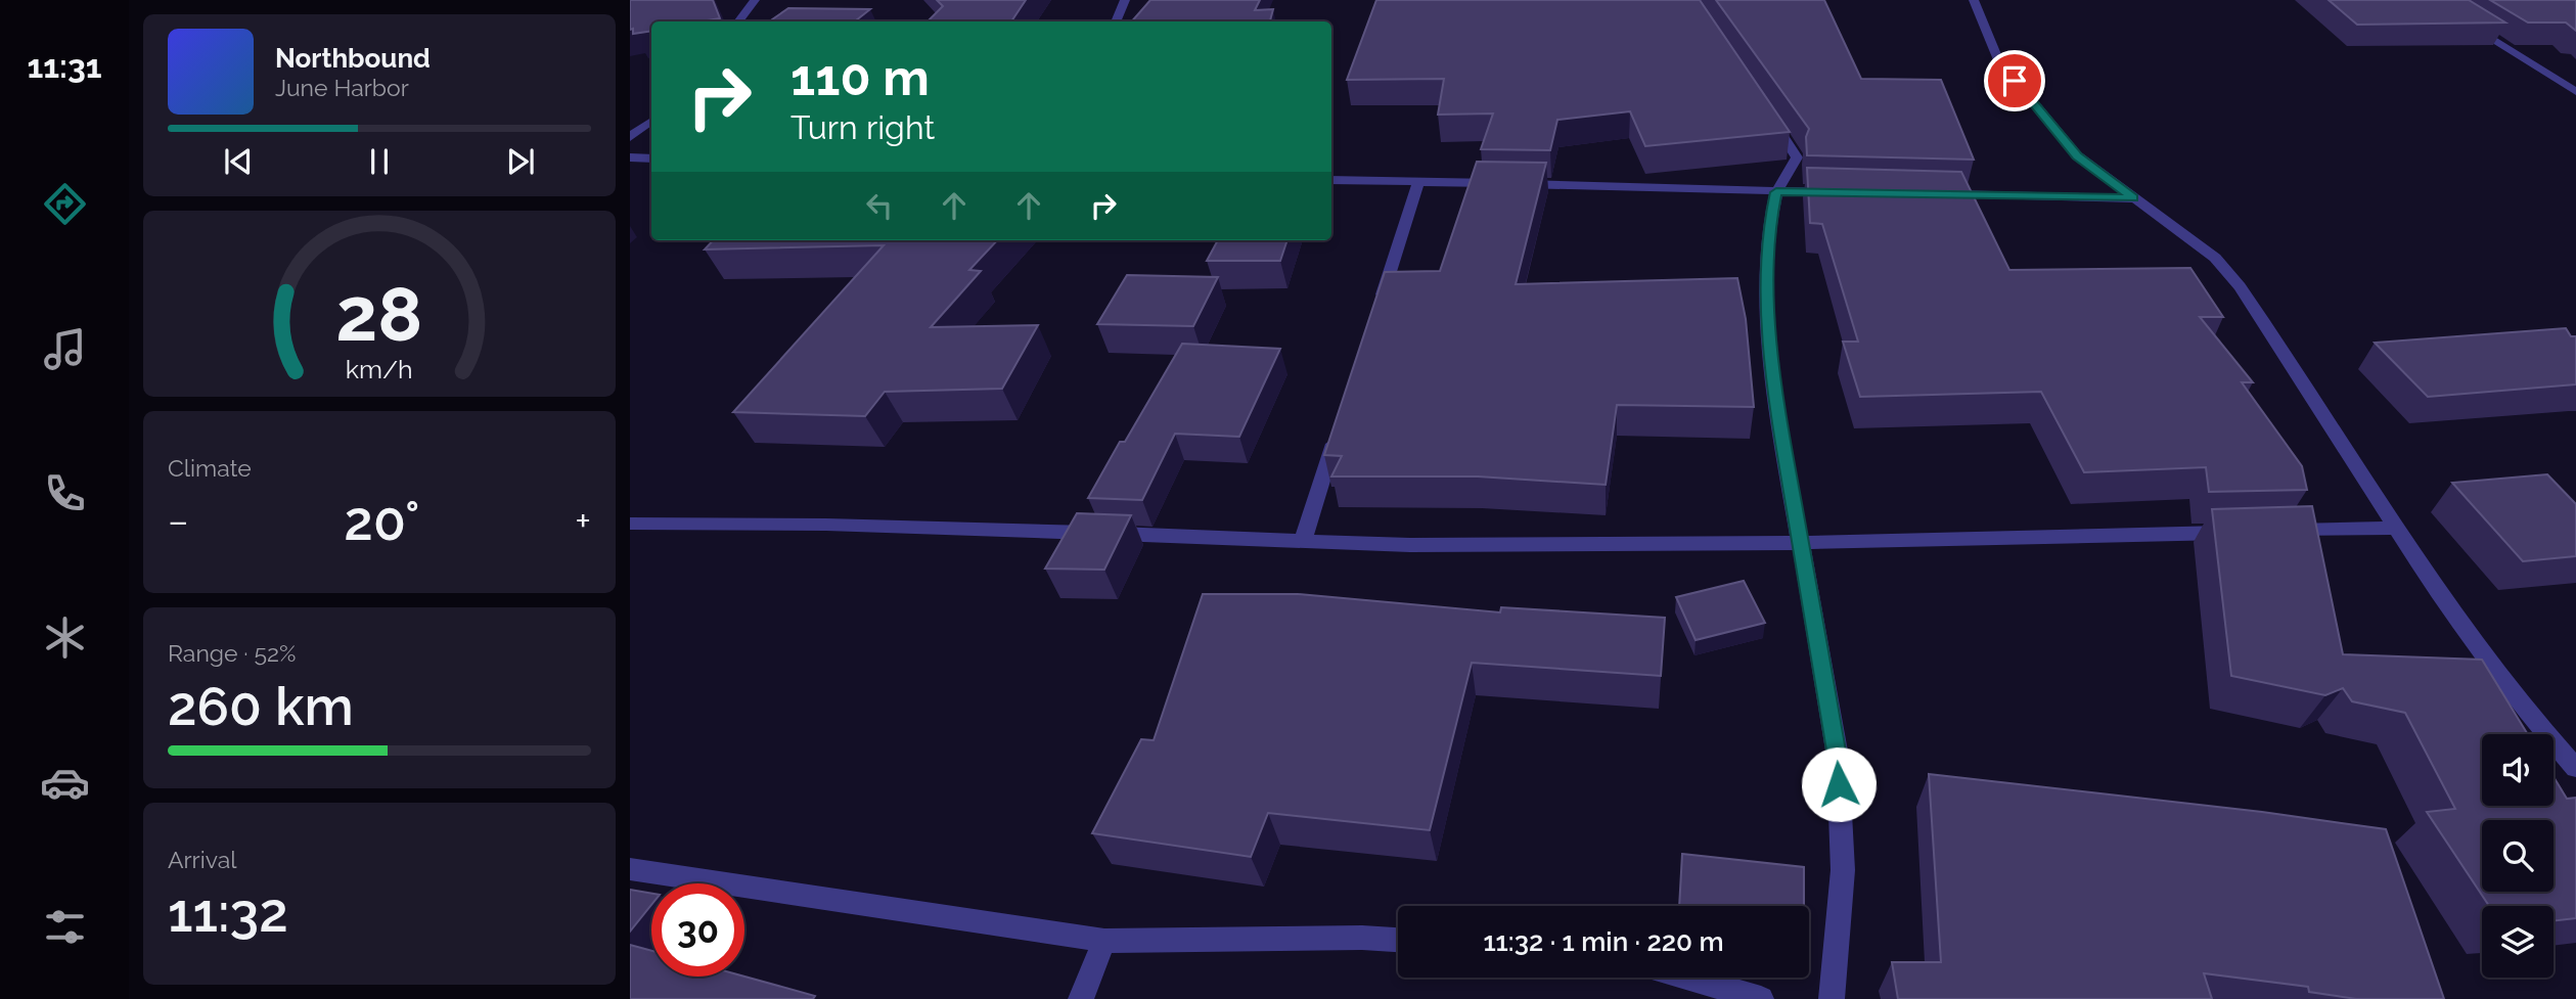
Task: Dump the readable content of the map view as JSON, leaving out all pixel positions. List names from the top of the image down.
{
  "page": {
    "tabs": "11:31",
    "turn": ["110 m", "Turn right"],
    "song": ["Northbound", "June Harbor"],
    "tile": [
      "Climate",
      ["Range · 52%", "260 km"],
      ["Arrival", "11:32"]
    ],
    "heat": ["−", "20°", "+"],
    "limit": "30",
    "trip": "11:32 · 1 min · 220 m",
    "gauge": ["28", "km/h"]
  }
}
